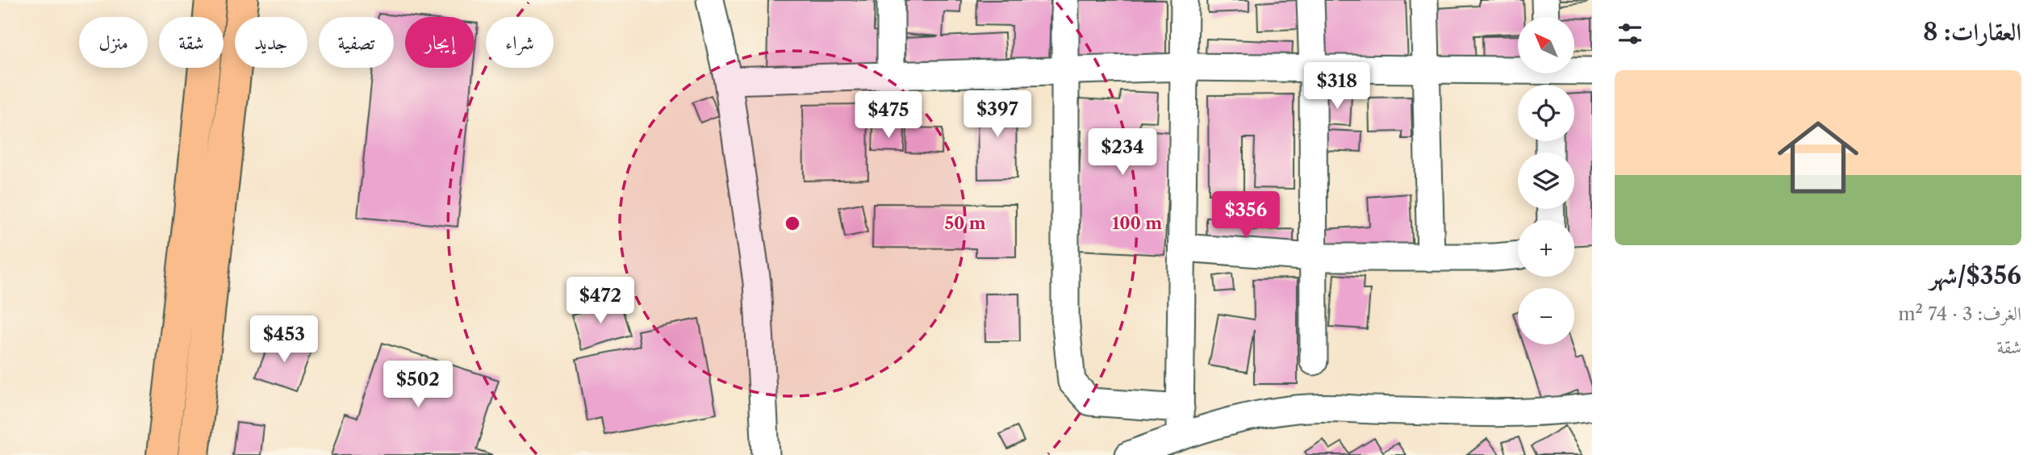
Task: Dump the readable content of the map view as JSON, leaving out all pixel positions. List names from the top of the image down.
{
  "north": "top left",
  "page": {
    "heading": "العقارات: 8",
    "map_buttons": ["+", "−"],
    "chip": [
      "شراء",
      "إيجار",
      "تصفية",
      "جديد",
      "شقة",
      "منزل"
    ],
    "price": [
      "$318",
      "$397",
      "$475",
      "$234",
      "$356",
      "$472",
      "$453",
      "$502"
    ],
    "list": [
      {
        "name": "$356/شهر",
        "note": "الغرف: 3 · 74 m² · شقة"
      }
    ]
  },
  "rings": ["50 m", "100 m"]
}
